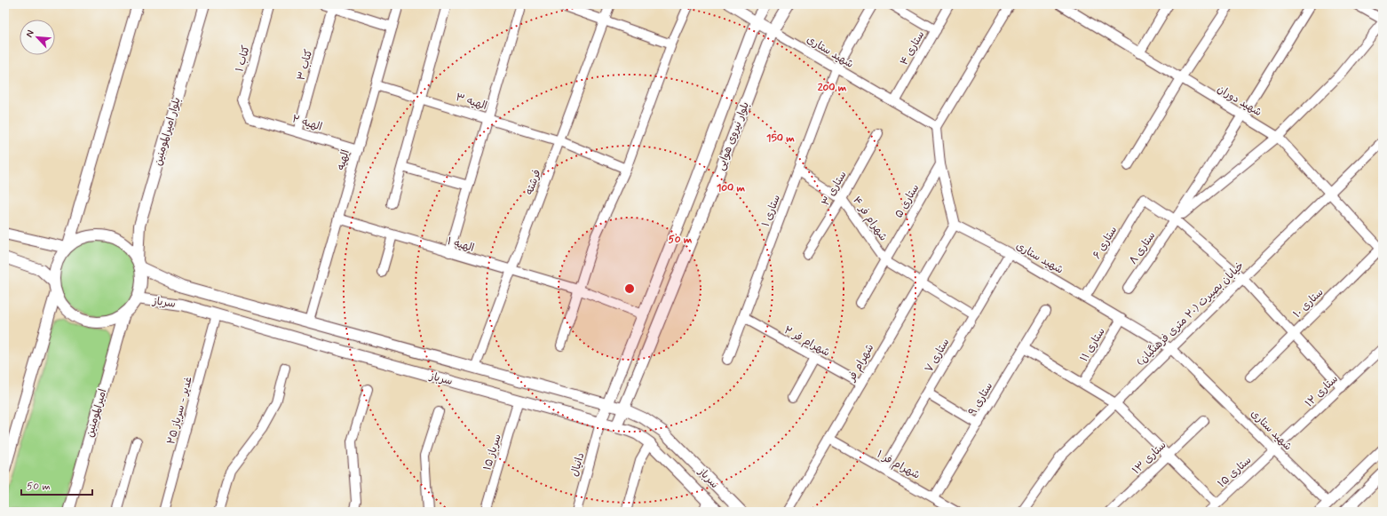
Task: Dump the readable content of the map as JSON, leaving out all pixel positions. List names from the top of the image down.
{
  "streets": {
    "street": [
      "ستاری ۴",
      "شهید ستاری",
      "کتاب ۱",
      "کتاب ۳",
      "شهید دوران",
      "الهیه ۳",
      "الهیه ۲",
      "بلوار امیرالمومنین",
      "بلوار نیروی هوایی",
      "الهیه",
      "فرشته",
      "ستاری ۳",
      "ستاری ۵",
      "ستاری ۱",
      "شهرام فر ۴",
      "ستاری ۶",
      "الهیه ۱",
      "ستاری ۸",
      "سرباز",
      "ستاری ۱۰",
      "خیابان بصیرت (۲۰ متری فرهنگیان)",
      "شهرام فر ۲",
      "ستاری ۱۱",
      "ستاری ۷",
      "شهرام فر",
      "ستاری ۱۲",
      "ستاری ۹",
      "غدیر - سرباز ۲۵",
      "امیرالمومنین",
      "سرباز ۱۵",
      "ستاری ۱۳",
      "دانیال",
      "شهرام فر ۱",
      "ستاری ۱۵"
    ]
  },
  "crossings": [
    ["ستاری ۴", "شهید ستاری"],
    ["شهید ستاری", "بلوار نیروی هوایی"],
    ["شهید ستاری", "ستاری ۱"],
    ["شهید ستاری", "ستاری ۶"],
    ["شهید ستاری", "خیابان بصیرت (۲۰ متری فرهنگیان)"],
    ["شهید ستاری", "ستاری ۱۱"],
    ["شهید ستاری", "ستاری ۷"],
    ["شهید ستاری", "شهرام فر"],
    ["شهید ستاری", "ستاری ۱۲"],
    ["شهید ستاری", "ستاری ۱۵"],
    ["کتاب ۱", "الهیه ۲"],
    ["کتاب ۳", "الهیه ۲"],
    ["شهید دوران", "ستاری ۱۰"],
    ["شهید دوران", "خیابان بصیرت (۲۰ متری فرهنگیان)"],
    ["الهیه ۳", "الهیه"],
    ["الهیه ۳", "فرشته"],
    ["الهیه ۲", "الهیه"],
    ["بلوار امیرالمومنین", "سرباز"],
    ["بلوار امیرالمومنین", "امیرالمومنین"],
    ["بلوار نیروی هوایی", "الهیه ۱"],
    ["بلوار نیروی هوایی", "سرباز"],
    ["بلوار نیروی هوایی", "دانیال"],
    ["الهیه", "الهیه ۱"],
    ["الهیه", "سرباز"],
    ["فرشته", "الهیه ۱"],
    ["فرشته", "سرباز"],
    ["ستاری ۳", "شهرام فر ۴"],
    ["ستاری ۵", "شهرام فر ۴"],
    ["ستاری ۱", "شهرام فر ۴"],
    ["ستاری ۱", "شهرام فر ۲"],
    ["شهرام فر ۴", "ستاری ۷"],
    ["شهرام فر ۴", "شهرام فر"],
    ["ستاری ۶", "ستاری ۸"],
    ["سرباز", "غدیر - سرباز ۲۵"],
    ["سرباز", "امیرالمومنین"],
    ["سرباز", "سرباز ۱۵"],
    ["سرباز", "دانیال"],
    ["شهرام فر ۲", "شهرام فر"],
    ["ستاری ۷", "شهرام فر ۱"],
    ["شهرام فر", "شهرام فر ۱"],
    ["ستاری ۱۲", "ستاری ۱۵"],
    ["ستاری ۹", "شهرام فر ۱"]
  ],
  "scale_bar": "50 m",
  "north": "top left",
  "rings": [
    "200 m",
    "150 m",
    "100 m",
    "50 m"
  ]
}
